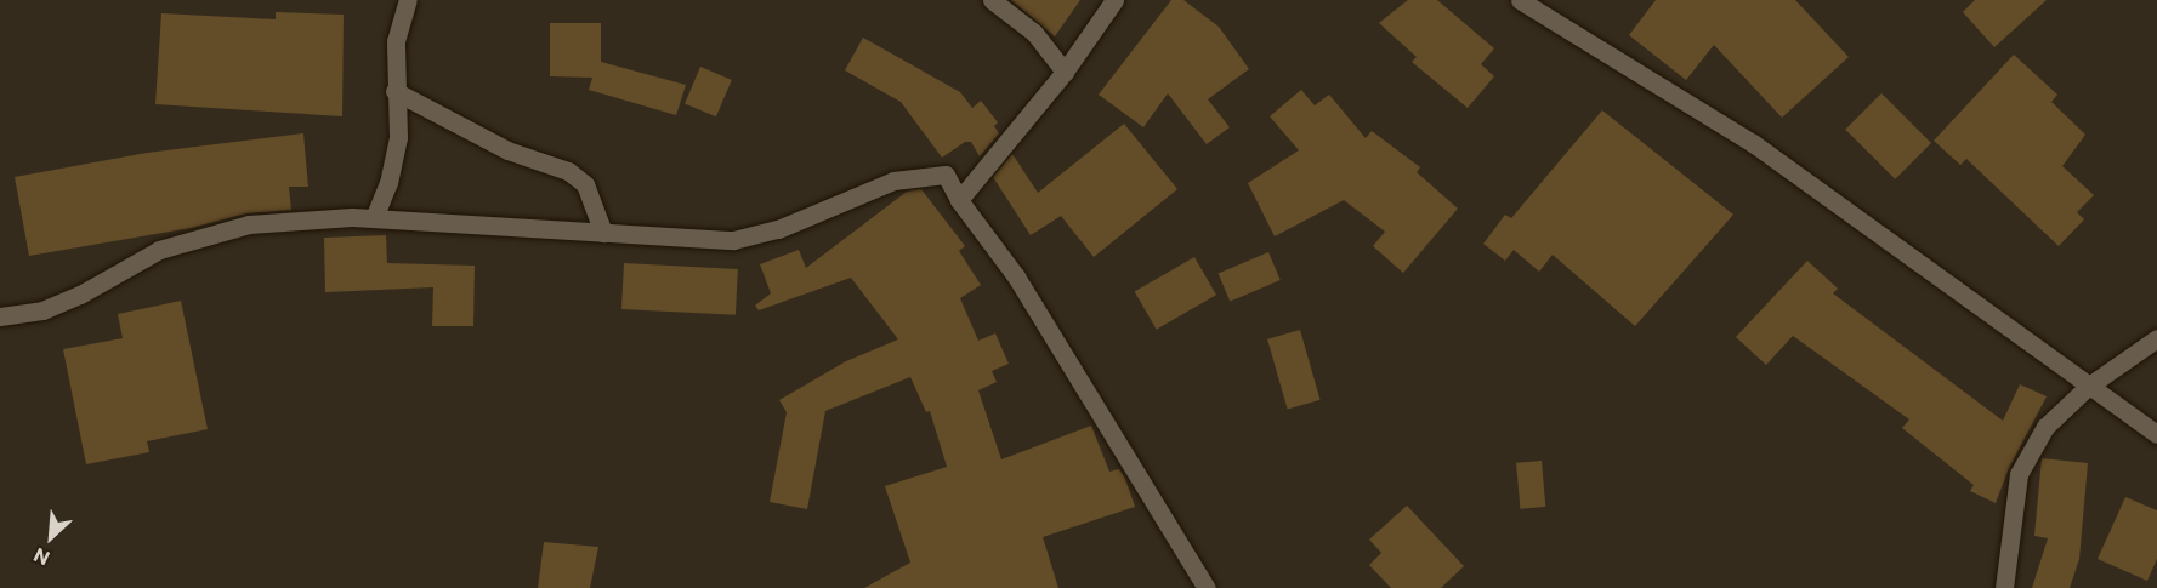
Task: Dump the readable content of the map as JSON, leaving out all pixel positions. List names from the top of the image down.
{
  "north": "bottom left"
}
